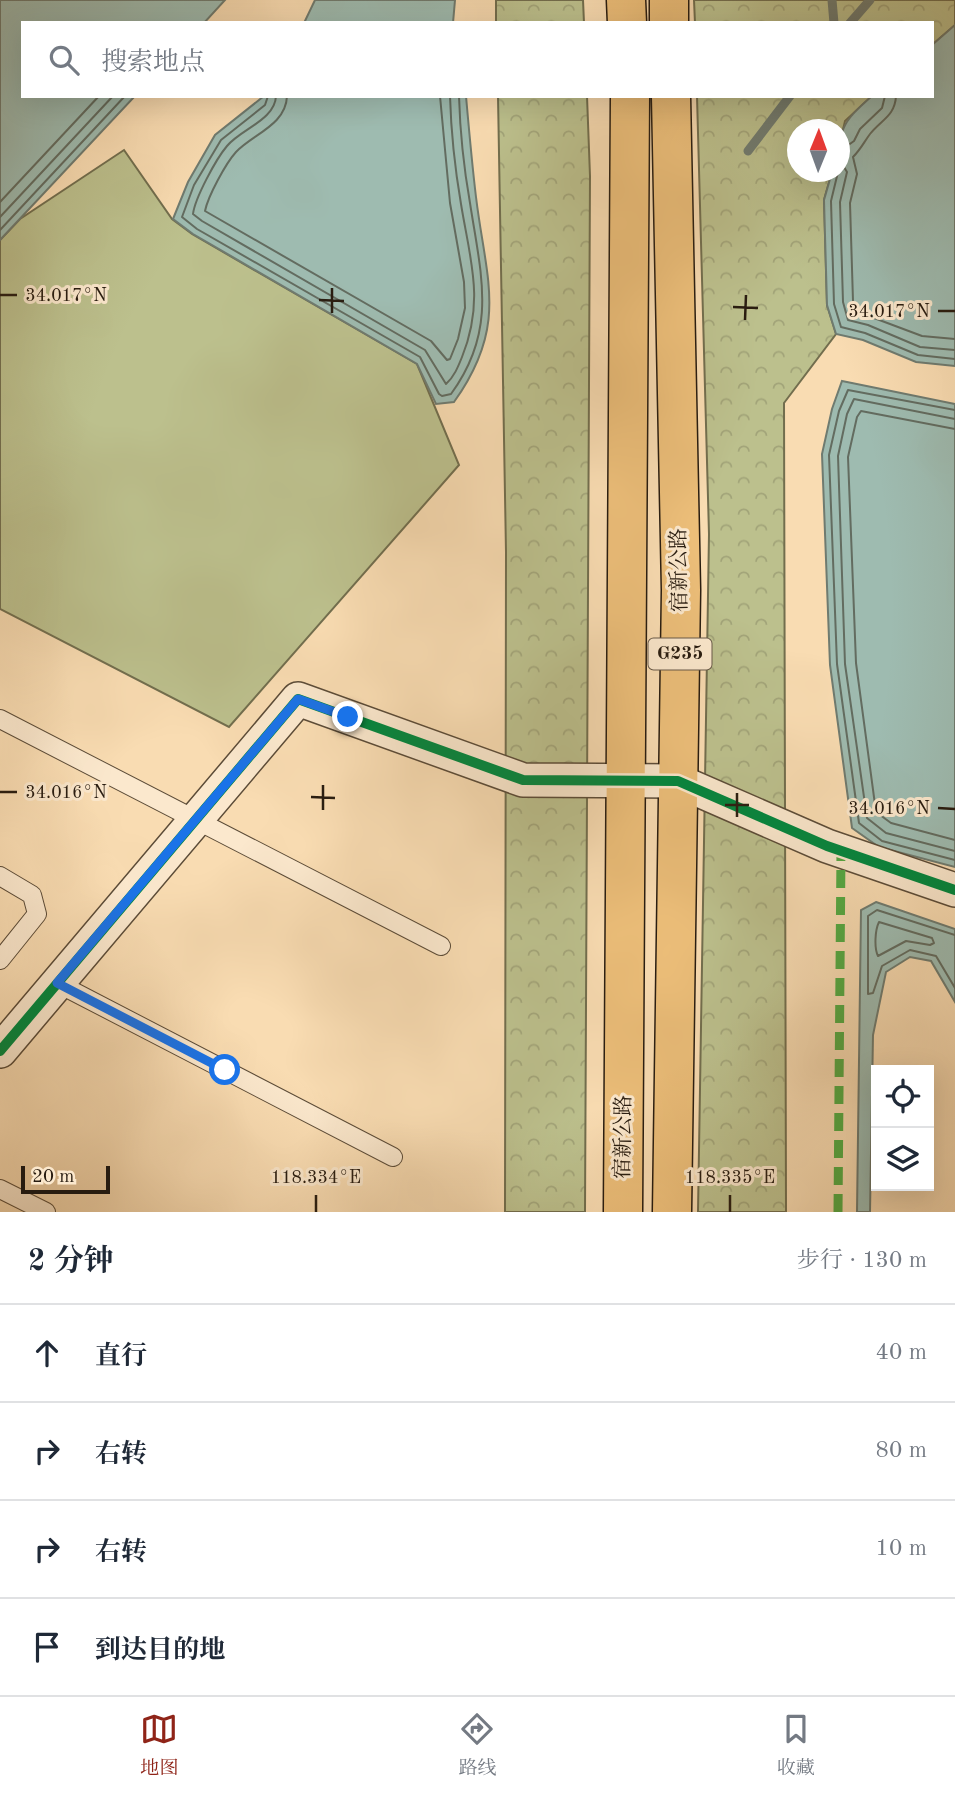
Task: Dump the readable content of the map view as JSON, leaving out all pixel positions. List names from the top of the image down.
{
  "streets": {
    "highway": ["宿新公路", "G235"]
  },
  "scale_bar": "20 m",
  "north": "top",
  "page": {
    "search": "搜索地点",
    "scale": "20 m",
    "heading": ["2 分钟", "步行 · 130 m"],
    "list": [
      ["直行", "40 m"],
      ["右转", "80 m"],
      ["右转", "10 m"],
      "到达目的地"
    ],
    "nav": ["地图", "路线", "收藏"]
  },
  "coordinates": [
    "34.017°N",
    "34.016°N",
    "118.334°E",
    "118.335°E"
  ]
}
